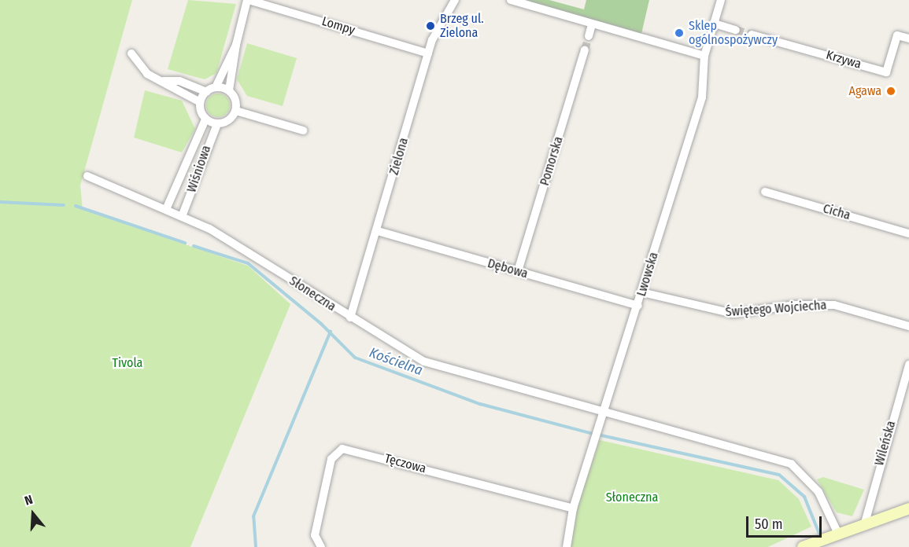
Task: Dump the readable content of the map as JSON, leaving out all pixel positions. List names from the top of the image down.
{
  "streets": {
    "street": [
      "Lompy",
      "Krzywa",
      "Zielona",
      "Pomorska",
      "Wiśniowa",
      "Cicha",
      "Dębowa",
      "Lwowska",
      "Słoneczna",
      "Świętego Wojciecha",
      "Wileńska",
      "Tęczowa"
    ]
  },
  "crossings": [
    ["Lompy", "Zielona"],
    ["Zielona", "Dębowa"],
    ["Zielona", "Słoneczna"],
    ["Pomorska", "Dębowa"],
    ["Wiśniowa", "Słoneczna"],
    ["Dębowa", "Lwowska"],
    ["Lwowska", "Słoneczna"],
    ["Lwowska", "Świętego Wojciecha"],
    ["Lwowska", "Tęczowa"]
  ],
  "water": ["Kościelna"],
  "parks": ["Tivola", "Słoneczna"],
  "places": ["Brzeg ul. Zielona", "Sklep ogólnospożywczy", "Agawa"],
  "scale_bar": "50 m",
  "north": "top"
}
